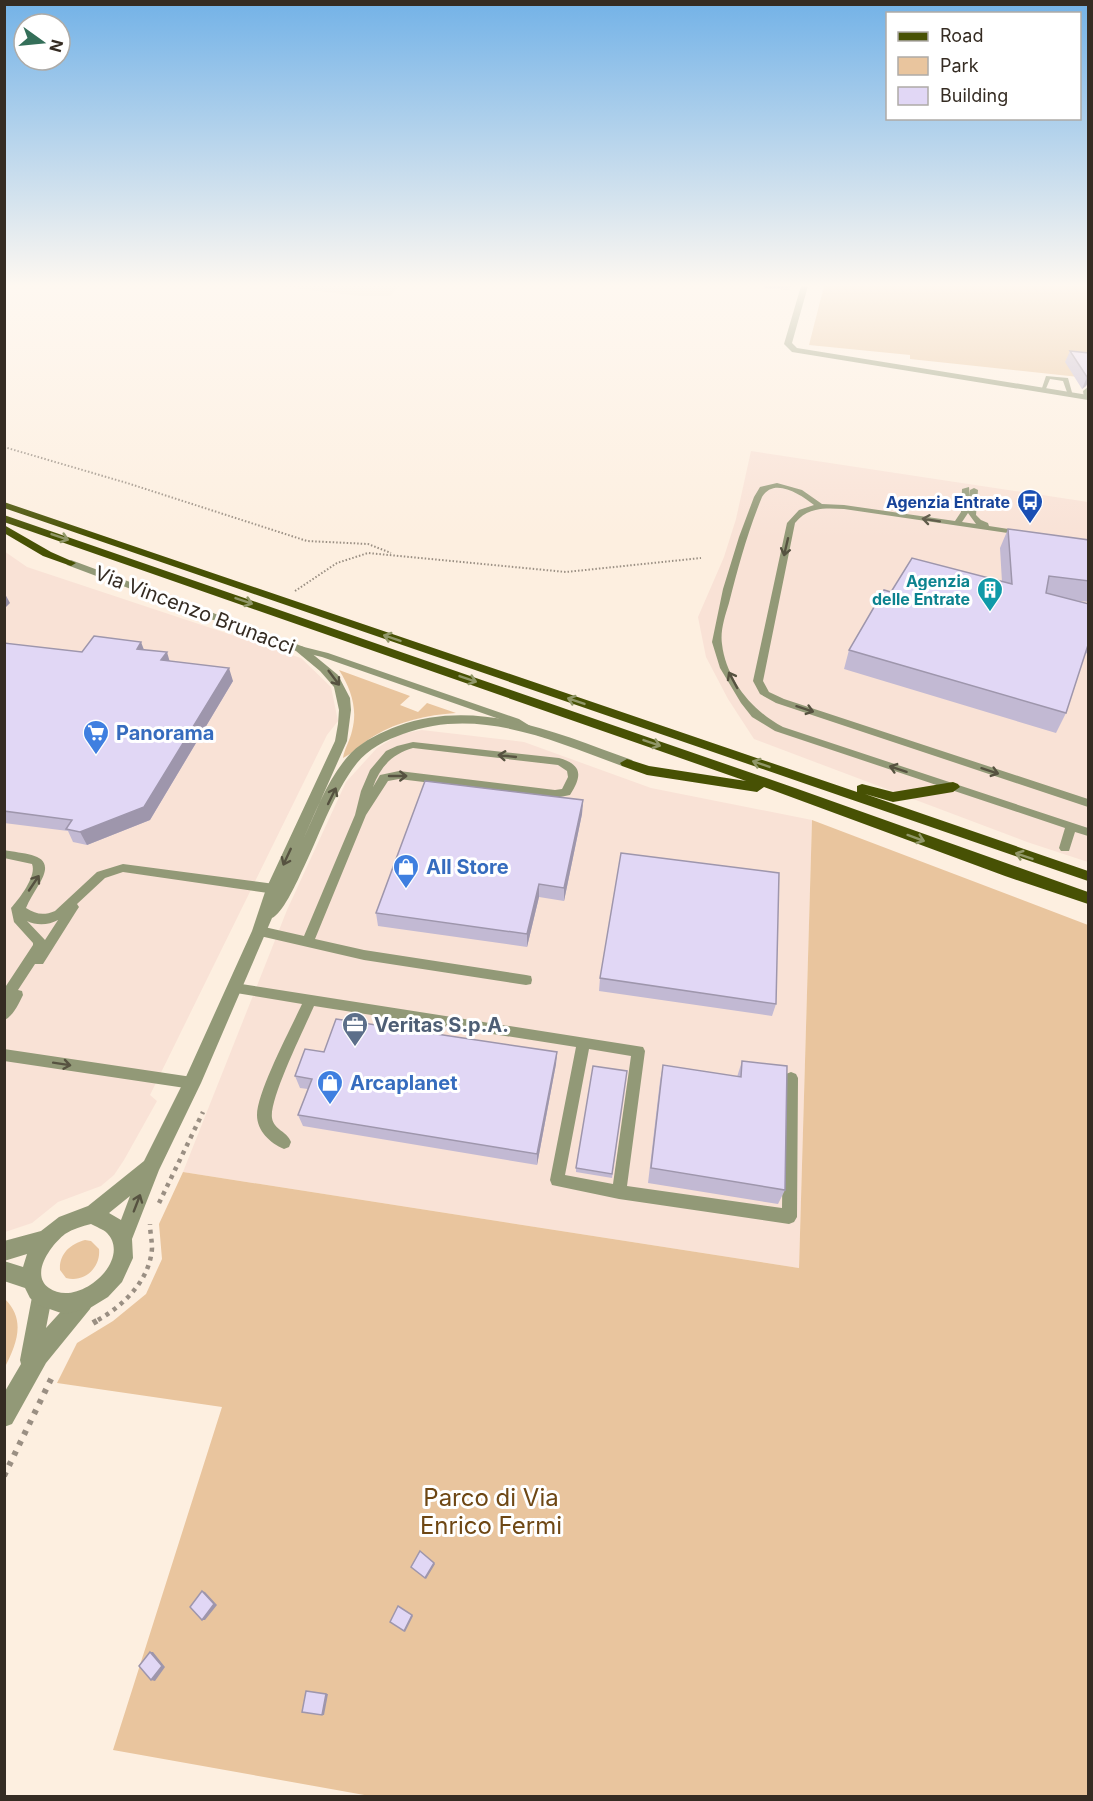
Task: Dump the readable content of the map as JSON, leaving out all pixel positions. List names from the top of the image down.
{
  "streets": {
    "street": ["Via Vincenzo Brunacci"]
  },
  "parks": ["Parco di Via Enrico Fermi"],
  "places": {
    "bus stop": ["Agenzia Entrate"],
    "building": ["Agenzia delle Entrate"],
    "supermarket": ["Panorama"],
    "shop": ["All Store", "Arcaplanet"],
    "office": ["Veritas S.p.A."]
  },
  "legend": ["Road", "Park", "Building"],
  "north": "right"
}
